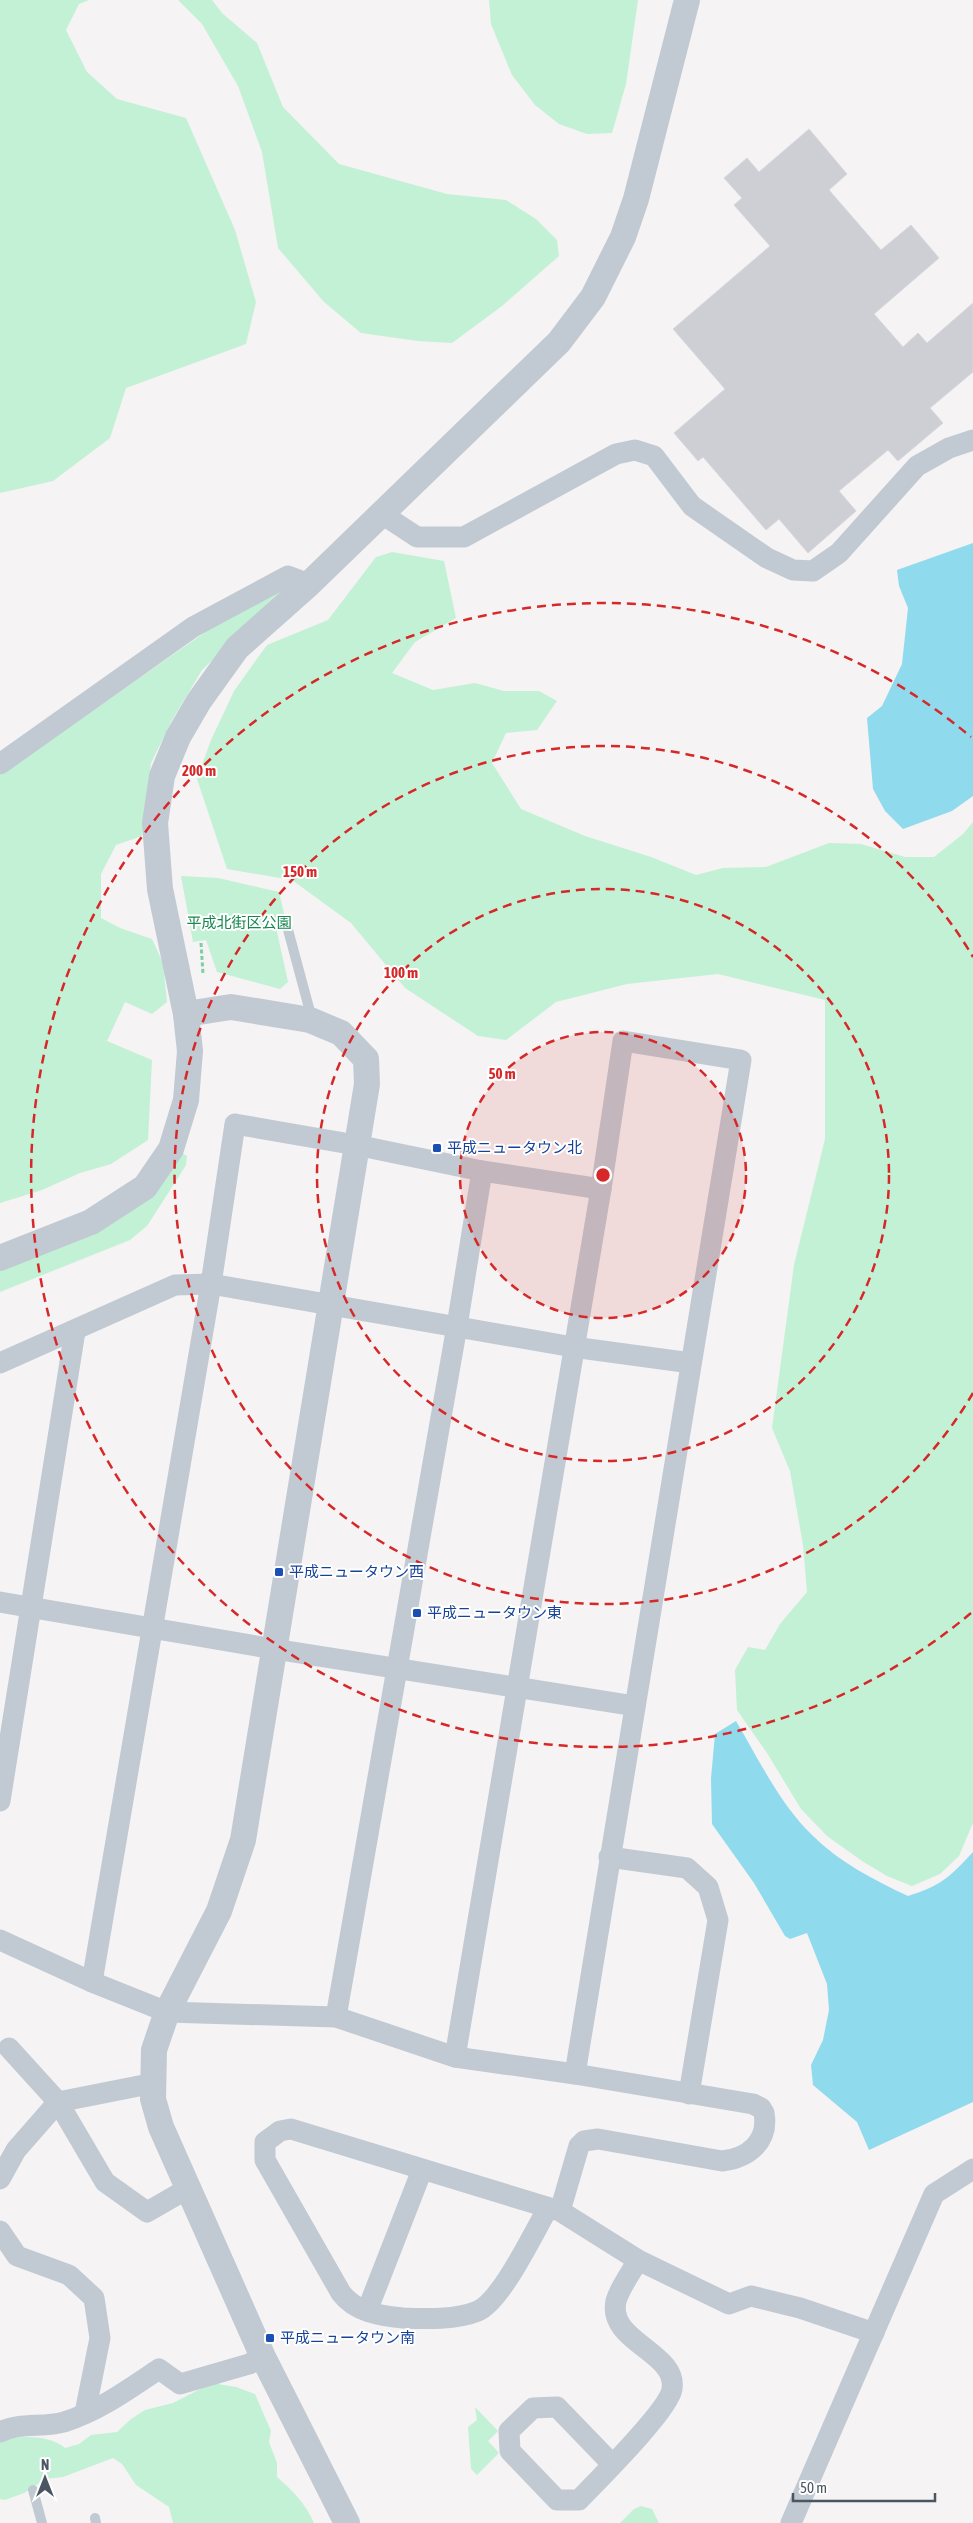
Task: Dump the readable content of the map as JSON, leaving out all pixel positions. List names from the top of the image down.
{
  "parks": ["平成北街区公園"],
  "places": {
    "transit": [
      "平成ニュータウン北",
      "平成ニュータウン西",
      "平成ニュータウン東",
      "平成ニュータウン南"
    ]
  },
  "scale_bar": "50 m",
  "north": "top",
  "rings": [
    "200 m",
    "150 m",
    "100 m",
    "50 m"
  ]
}
